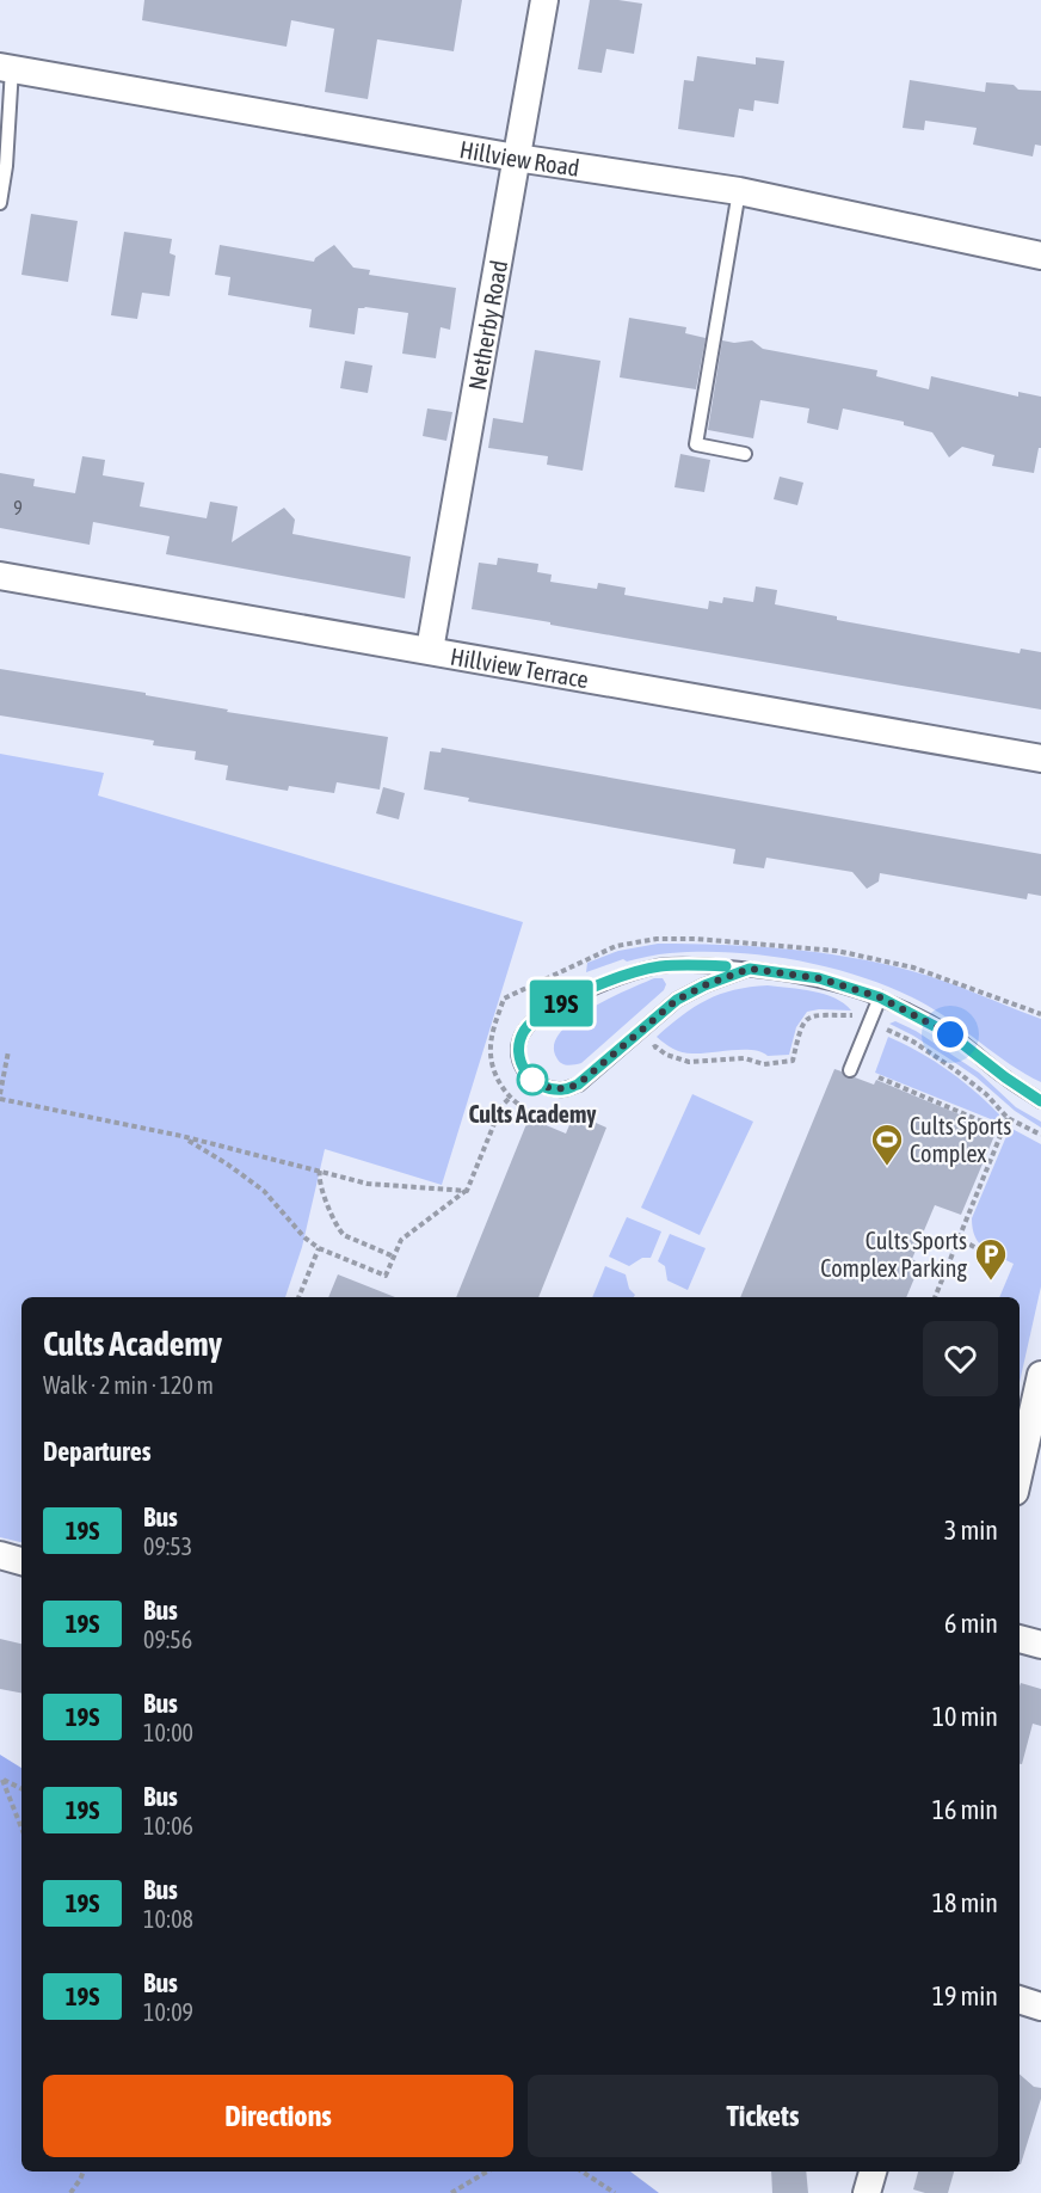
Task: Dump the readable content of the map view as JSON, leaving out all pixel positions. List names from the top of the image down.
{
  "streets": {
    "street": ["Hillview Road", "Netherby Road", "Hillview Terrace"]
  },
  "crossings": [
    ["Hillview Road", "Netherby Road"],
    ["Netherby Road", "Hillview Terrace"]
  ],
  "places": {
    "other": ["Cults Academy"],
    "sports": ["Cults Sports Complex"],
    "parking": ["Cults Sports Complex Parking"]
  },
  "lines": ["bus line 19S"],
  "house_numbers": ["9"],
  "page": {
    "on_map": "19S",
    "heading": [
      ["Cults Academy", "Walk · 2 min · 120 m"],
      "Departures"
    ],
    "list": [
      {
        "mark": "19S",
        "name": "Bus",
        "note": "09:53",
        "value": "3 min"
      },
      {
        "mark": "19S",
        "name": "Bus",
        "note": "09:56",
        "value": "6 min"
      },
      {
        "mark": "19S",
        "name": "Bus",
        "note": "10:00",
        "value": "10 min"
      },
      {
        "mark": "19S",
        "name": "Bus",
        "note": "10:06",
        "value": "16 min"
      },
      {
        "mark": "19S",
        "name": "Bus",
        "note": "10:08",
        "value": "18 min"
      },
      {
        "mark": "19S",
        "name": "Bus",
        "note": "10:09",
        "value": "19 min"
      }
    ],
    "buttons": ["Directions", "Tickets"]
  }
}
